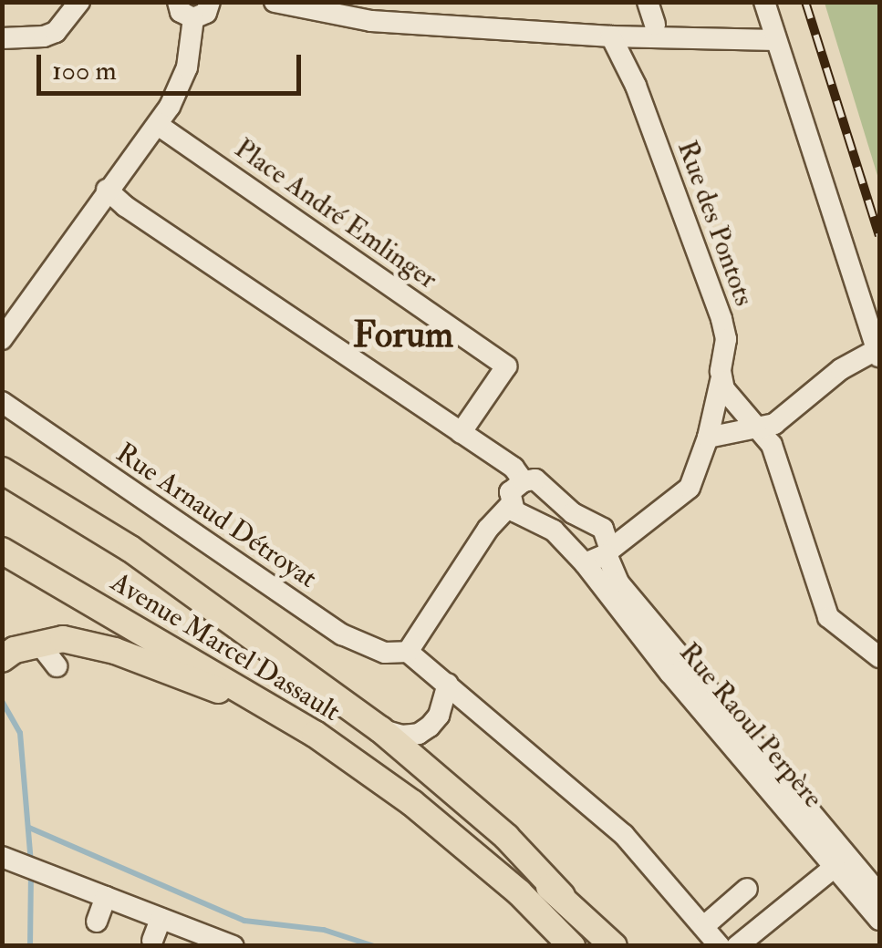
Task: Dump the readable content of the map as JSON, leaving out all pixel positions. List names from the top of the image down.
{
  "streets": {
    "main road": ["Avenue Marcel Dassault"],
    "street": [
      "Place André Emlinger",
      "Rue des Pontots",
      "Rue Arnaud Détroyat",
      "Rue Raoul Perpère"
    ]
  },
  "crossings": [
    ["Rue des Pontots", "Rue Raoul Perpère"]
  ],
  "districts": ["Forum"],
  "scale_bar": "100 m"
}
